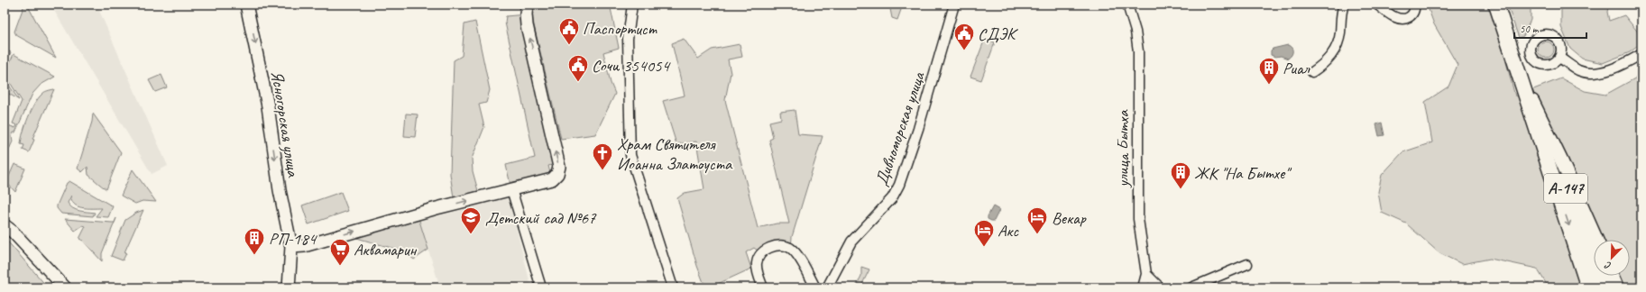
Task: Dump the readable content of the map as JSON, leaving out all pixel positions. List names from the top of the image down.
{
  "streets": {
    "main road": ["А-147"],
    "street": ["Ясногорская улица", "Дивноморская улица", "улица Бытха"]
  },
  "one_way": ["Ясногорская улица"],
  "places": {
    "public building": ["Паспортист", "СДЭК", "Сочи 354054"],
    "building": ["Риал", "ЖК \"На Бытхе\"", "РП-184"],
    "church": ["Храм Святителя Иоанна Златоуста"],
    "school or university": ["Детский сад №67"],
    "hotel": ["Векар", "Акс"],
    "supermarket": ["Аквамарин"]
  },
  "scale_bar": "50 m",
  "north": "bottom left"
}
